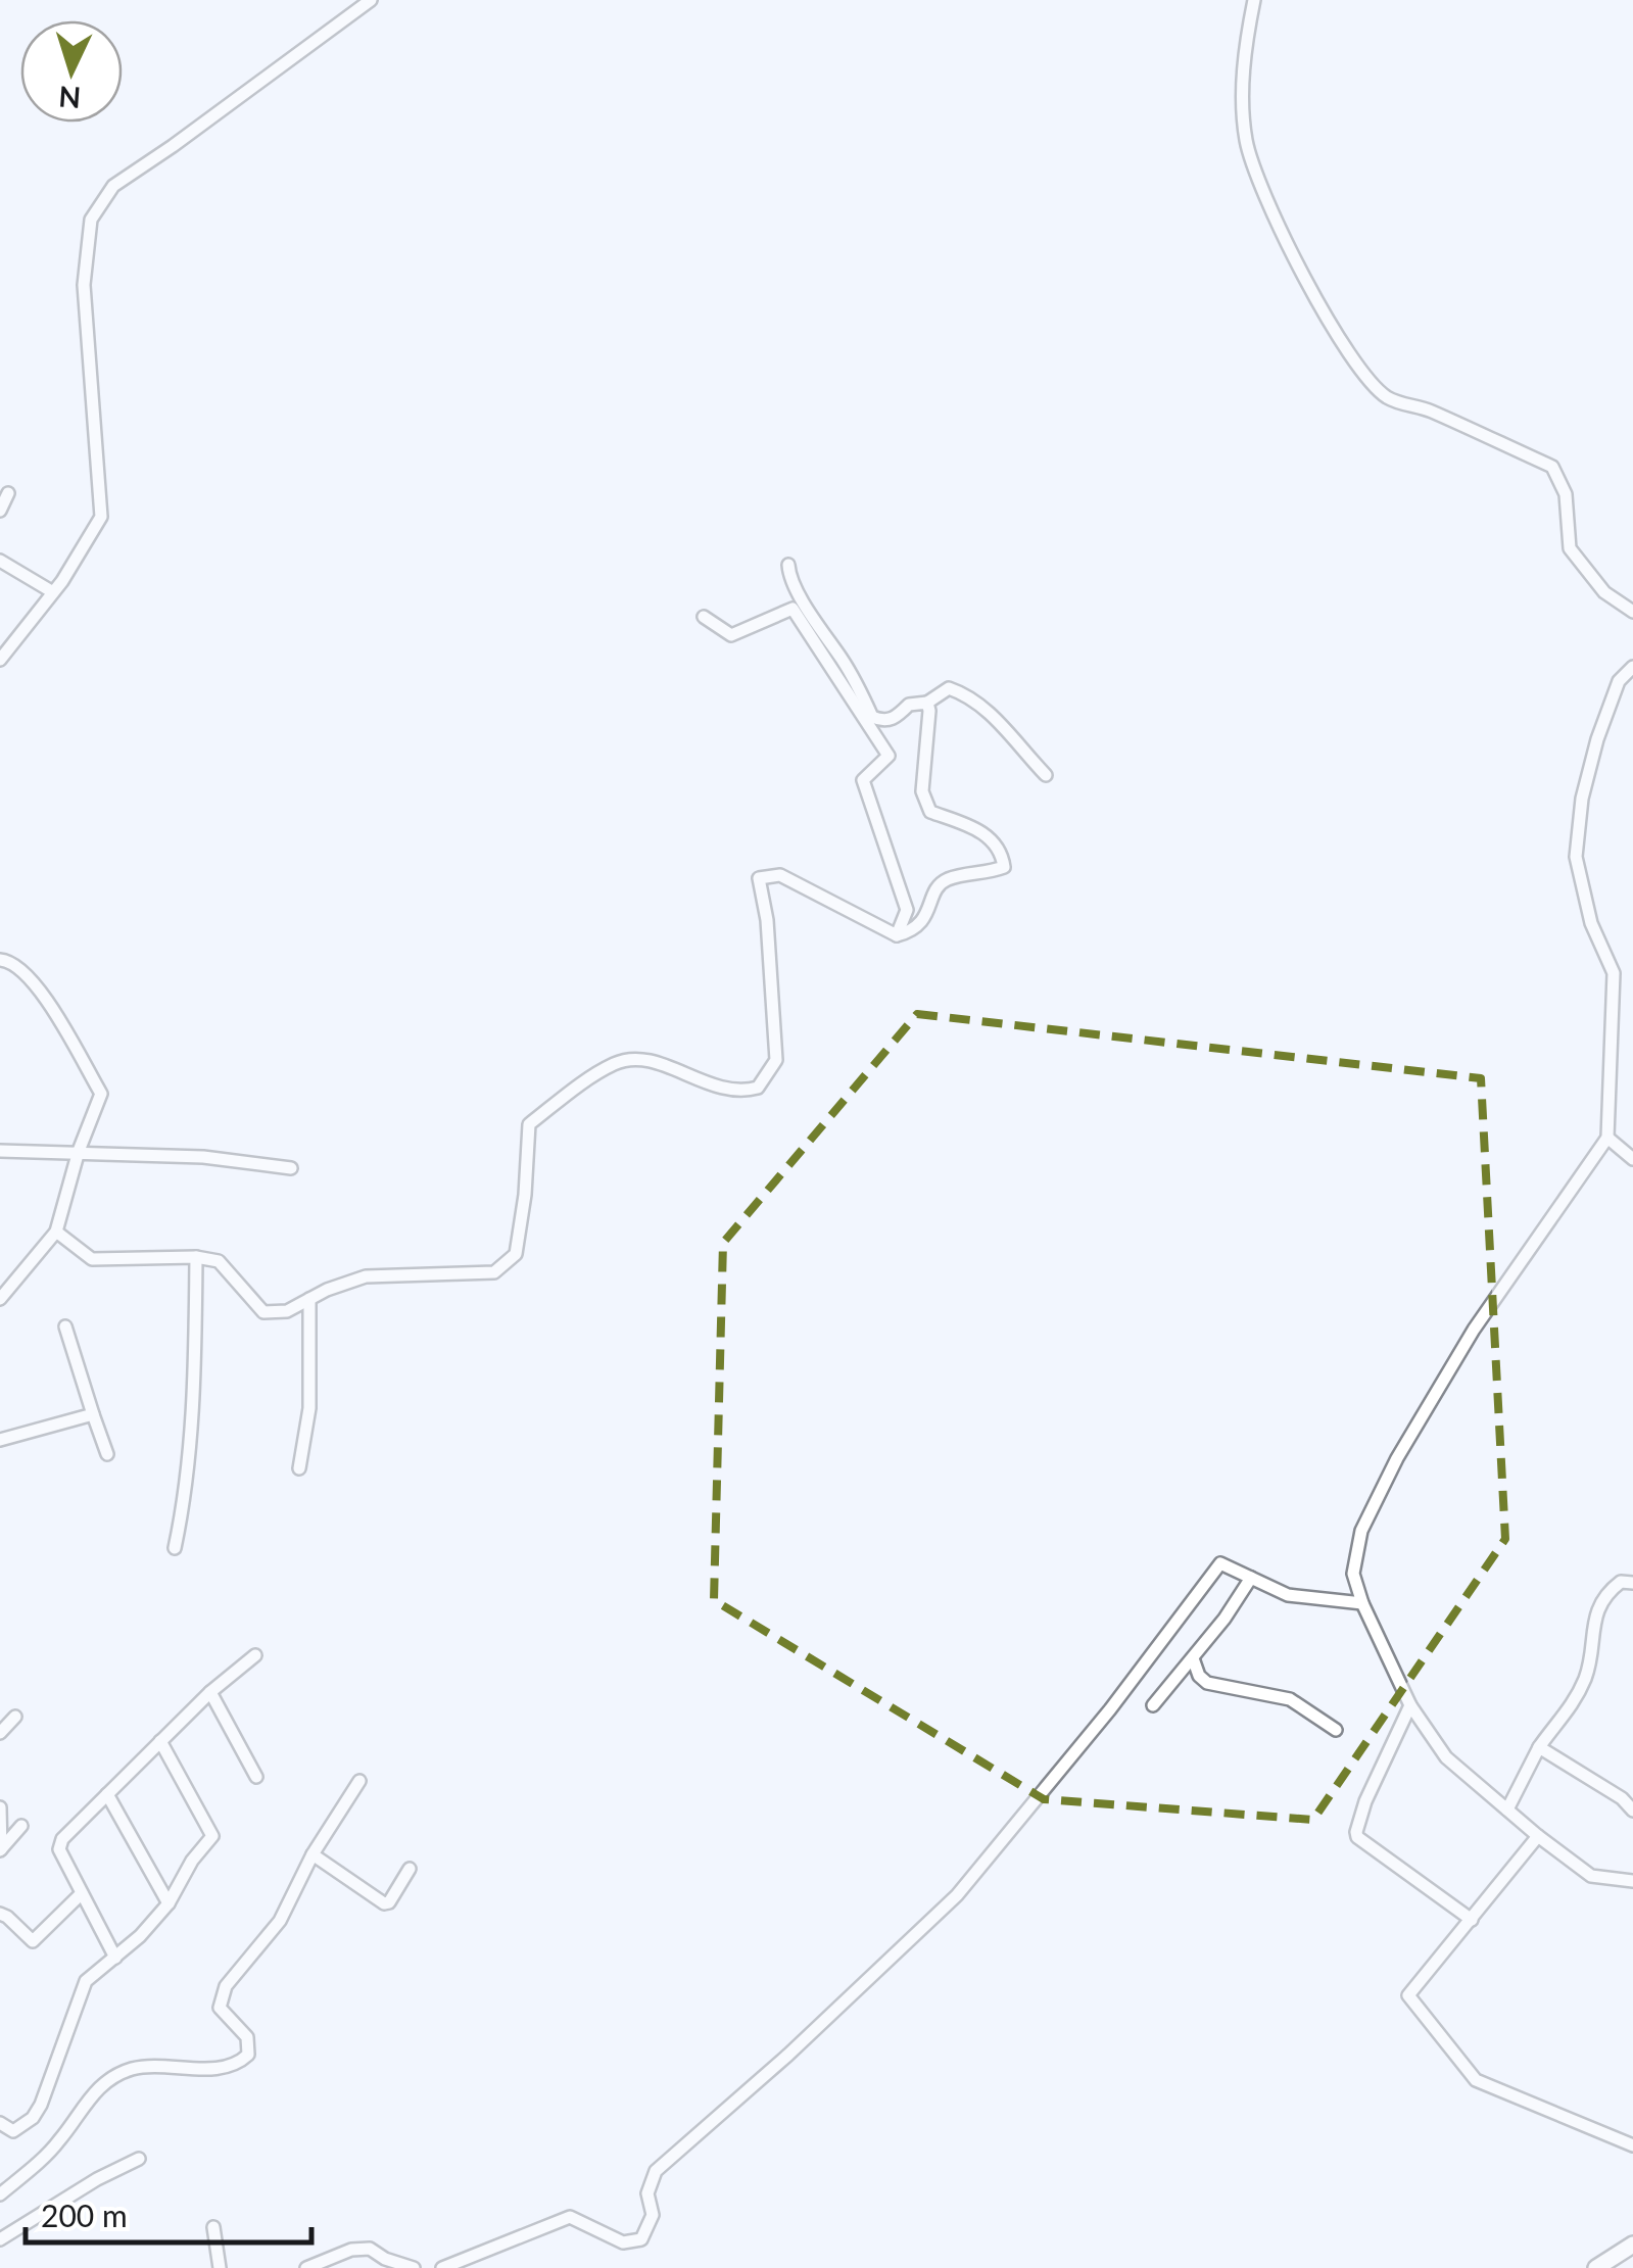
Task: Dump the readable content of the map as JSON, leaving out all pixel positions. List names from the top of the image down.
{
  "scale_bar": "200 m",
  "north": "bottom"
}
